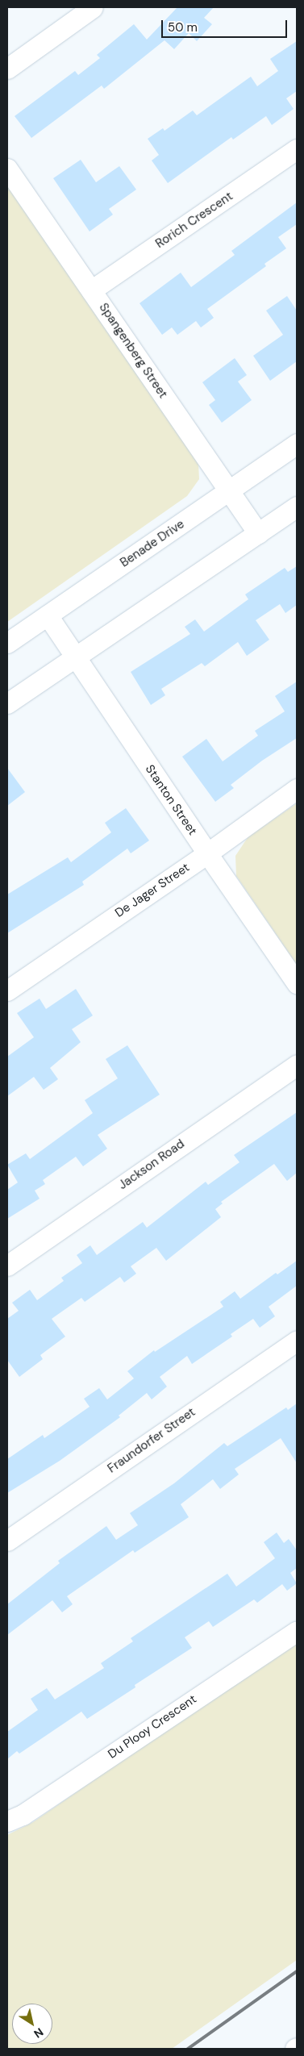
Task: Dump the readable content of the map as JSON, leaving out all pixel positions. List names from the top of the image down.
{
  "streets": {
    "street": [
      "Rorich Crescent",
      "Spangenberg Street",
      "Benade Drive",
      "Stanton Street",
      "De Jager Street",
      "Jackson Road",
      "Fraundorfer Street",
      "Du Plooy Crescent"
    ]
  },
  "crossings": [
    ["Rorich Crescent", "Spangenberg Street"],
    ["Spangenberg Street", "Benade Drive"],
    ["Benade Drive", "Stanton Street"],
    ["Stanton Street", "De Jager Street"]
  ],
  "scale_bar": "50 m",
  "north": "bottom right"
}
